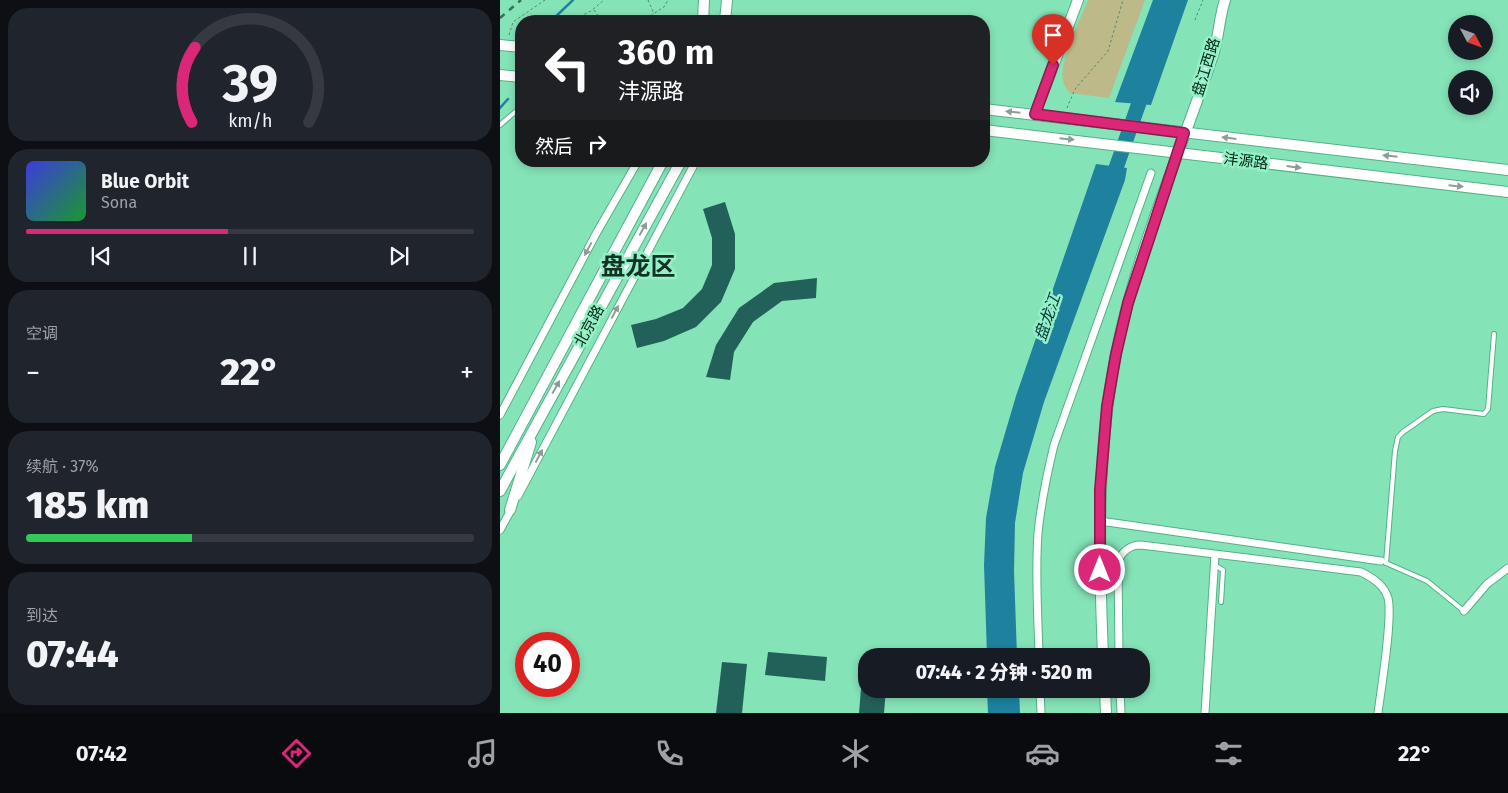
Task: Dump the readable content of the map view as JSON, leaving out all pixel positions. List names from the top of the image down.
{
  "streets": {
    "main road": ["盘江西路", "沣源路", "北京路"]
  },
  "crossings": [
    ["盘江西路", "沣源路"]
  ],
  "districts": ["盘龙区"],
  "water": ["盘龙江"],
  "north": "bottom right",
  "page": {
    "turn": ["360 m", "沣源路"],
    "then": "然后",
    "song": ["Blue Orbit", "Sona"],
    "tile": [
      "空调",
      ["续航 · 37%", "185 km"],
      ["到达", "07:44"]
    ],
    "heat": ["−", "22°", "+"],
    "limit": "40",
    "trip": "07:44 · 2 分钟 · 520 m",
    "tabs": ["07:42", "22°"],
    "gauge": ["39", "km/h"]
  }
}
